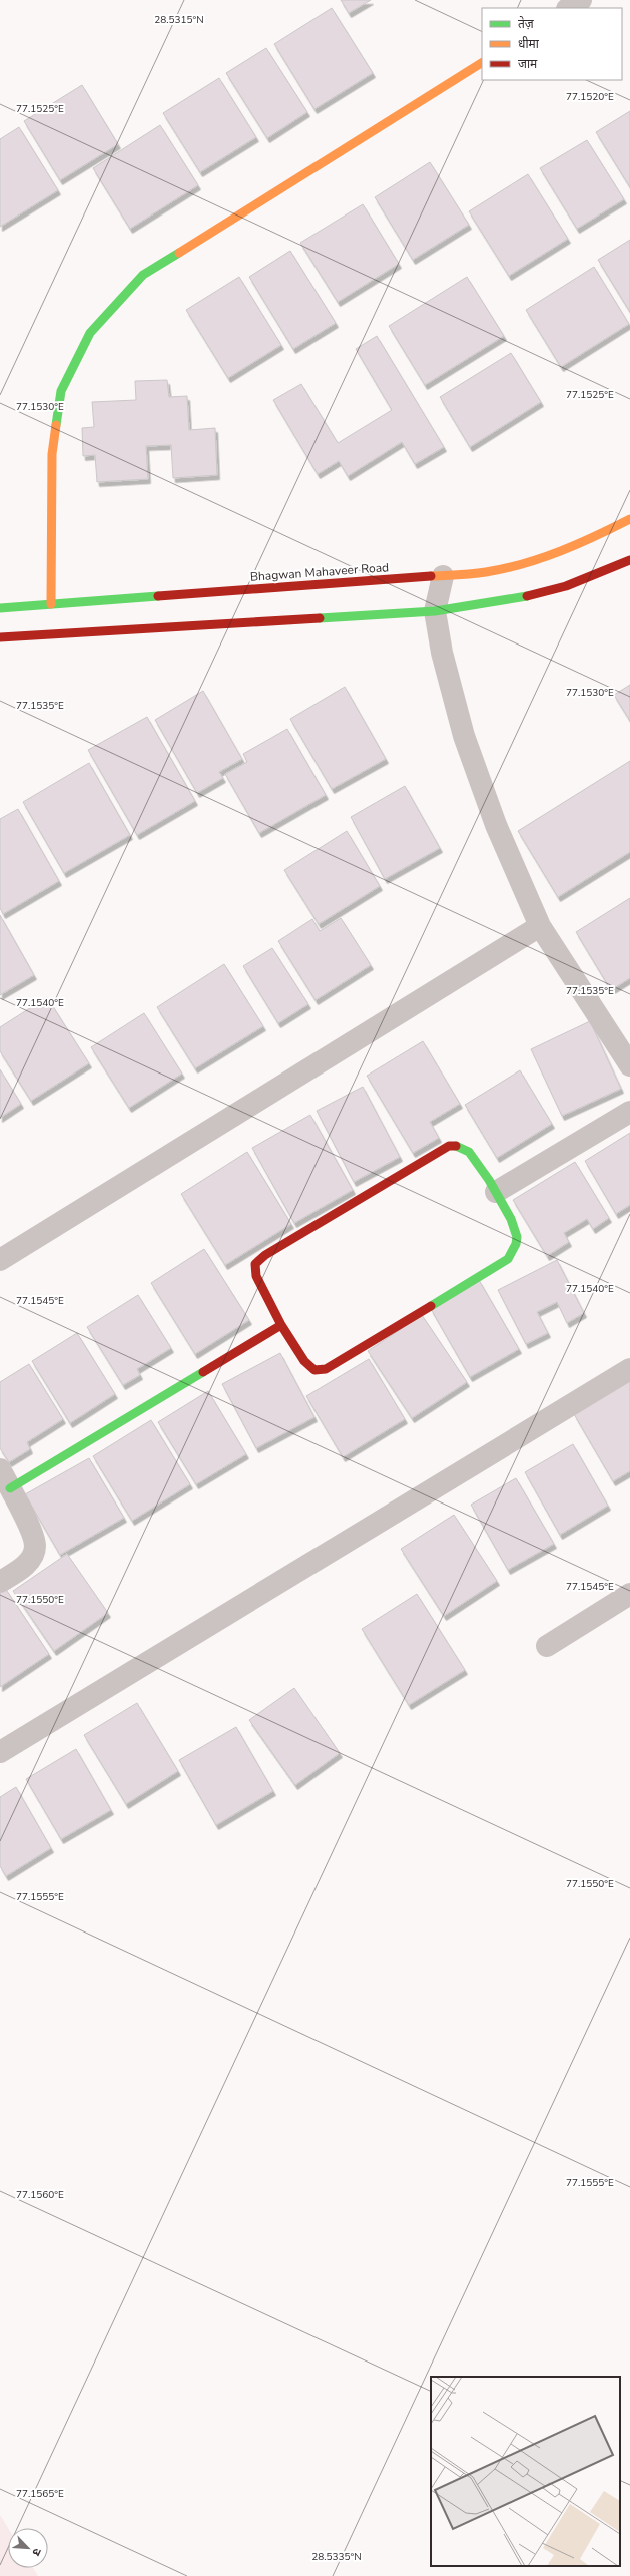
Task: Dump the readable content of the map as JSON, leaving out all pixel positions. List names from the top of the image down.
{
  "streets": {
    "street": ["Bhagwan Mahaveer Road"]
  },
  "legend": ["तेज़", "धीमा", "जाम"],
  "north": "bottom right",
  "coordinates": [
    "28.5315°N",
    "77.1520°E",
    "77.1525°E",
    "77.1530°E",
    "77.1535°E",
    "77.1540°E",
    "77.1545°E",
    "77.1550°E",
    "77.1555°E",
    "77.1560°E",
    "77.1565°E",
    "28.5335°N"
  ]
}
